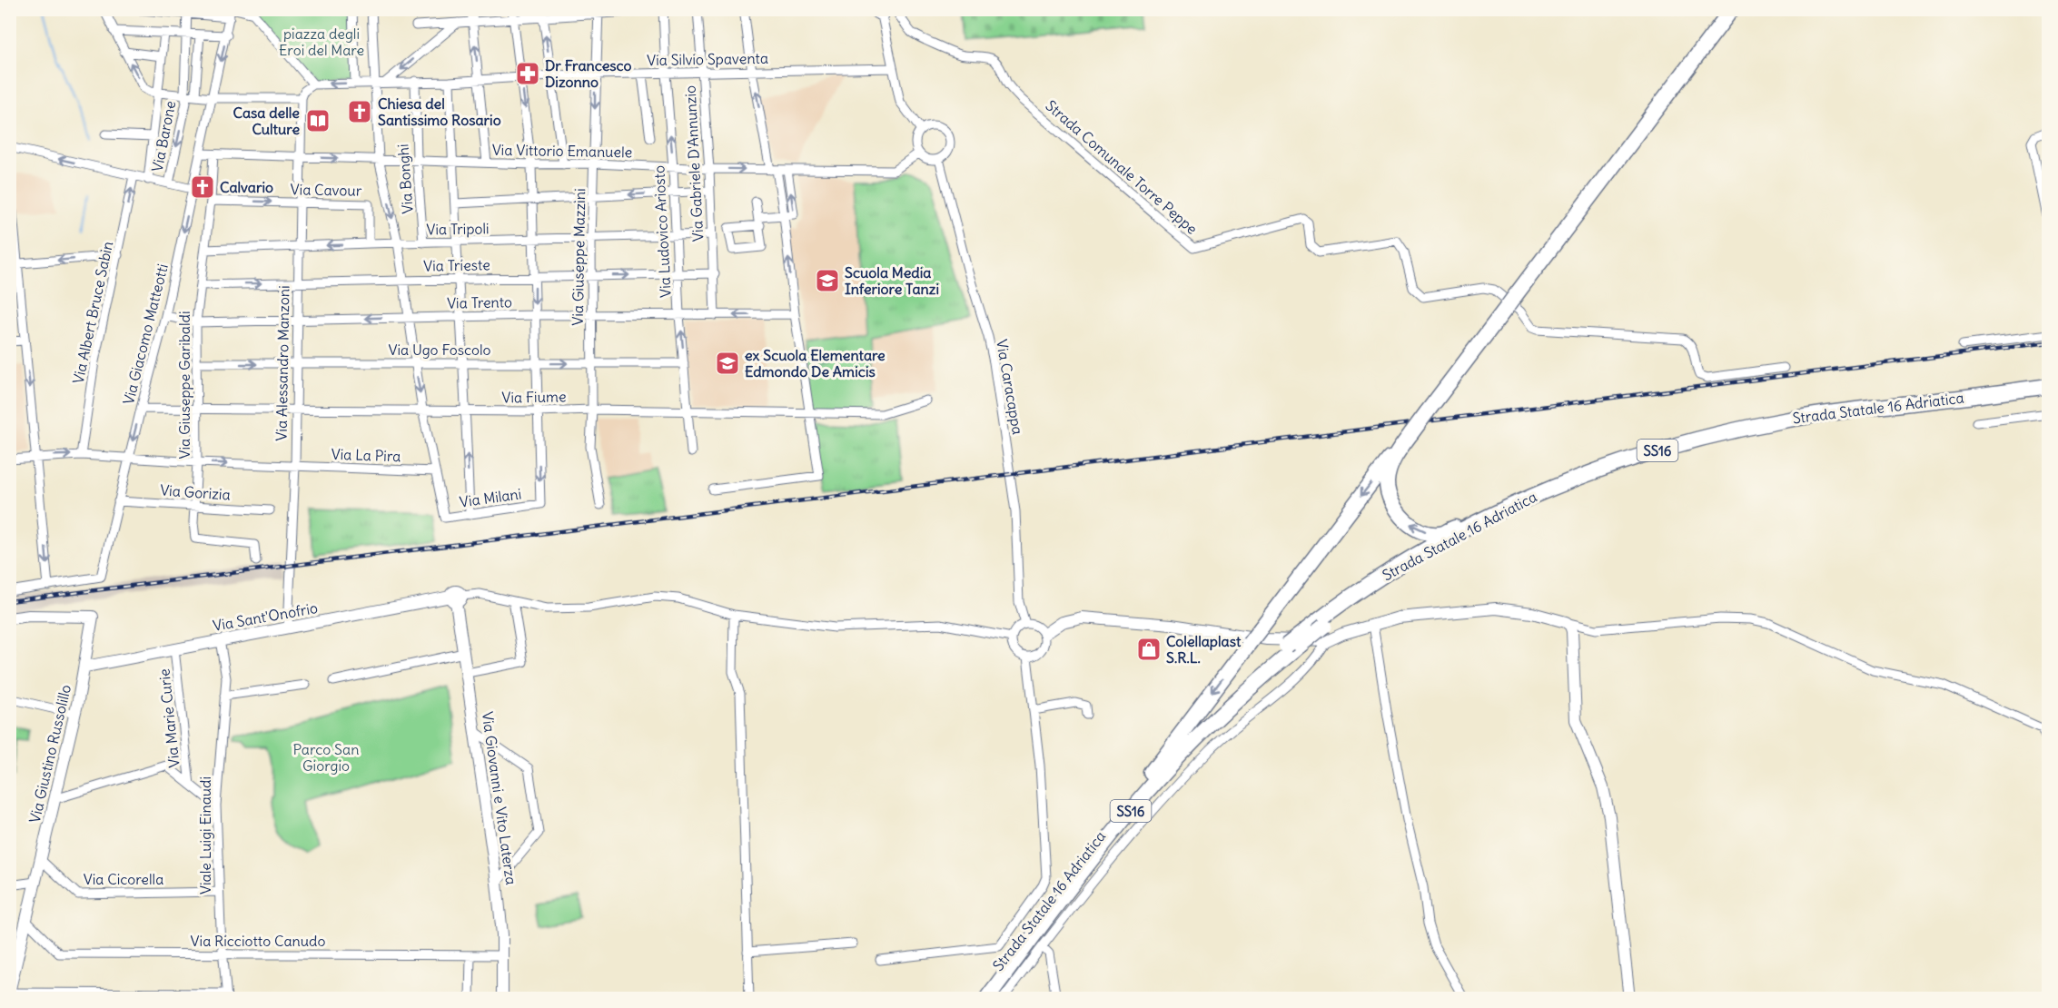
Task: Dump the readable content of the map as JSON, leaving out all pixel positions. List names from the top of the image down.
{
  "streets": {
    "highway": ["Strada Statale 16 Adriatica", "SS16"],
    "street": [
      "Via Silvio Spaventa",
      "Via Barone",
      "Via Vittorio Emanuele",
      "Via Gabriele D'Annunzio",
      "Strada Comunale Torre Peppe",
      "Via Bonghi",
      "Via Cavour",
      "Via Tripoli",
      "Via Ludovico Ariosto",
      "Via Giuseppe Mazzini",
      "Via Trieste",
      "Via Trento",
      "Via Albert Bruce Sabin",
      "Via Giacomo Matteotti",
      "Via Ugo Foscolo",
      "Via Alessandro Manzoni",
      "Via Giuseppe Garibaldi",
      "Via Caracappa",
      "Via Fiume",
      "Via La Pira",
      "Via Gorizia",
      "Via Milani",
      "Via Sant'Onofrio",
      "Via Marie Curie",
      "Via Giustino Russolillo",
      "Via Giovanni e Vito Laterza",
      "Viale Luigi Einaudi",
      "Via Cicorella",
      "Via Ricciotto Canudo"
    ]
  },
  "crossings": [
    ["Via Silvio Spaventa", "Via Gabriele D'Annunzio"],
    ["Via Silvio Spaventa", "Via Bonghi"],
    ["Via Silvio Spaventa", "Via Ludovico Ariosto"],
    ["Via Silvio Spaventa", "Via Giuseppe Mazzini"],
    ["Via Vittorio Emanuele", "Via Gabriele D'Annunzio"],
    ["Via Vittorio Emanuele", "Via Bonghi"],
    ["Via Vittorio Emanuele", "Via Ludovico Ariosto"],
    ["Via Vittorio Emanuele", "Via Giuseppe Mazzini"],
    ["Via Vittorio Emanuele", "Via Giacomo Matteotti"],
    ["Via Vittorio Emanuele", "Via Alessandro Manzoni"],
    ["Via Vittorio Emanuele", "Via Giuseppe Garibaldi"],
    ["Via Vittorio Emanuele", "Via Caracappa"],
    ["Via Gabriele D'Annunzio", "Via Tripoli"],
    ["Via Gabriele D'Annunzio", "Via Trieste"],
    ["Via Gabriele D'Annunzio", "Via Trento"],
    ["Via Bonghi", "Via Tripoli"],
    ["Via Cavour", "Via Tripoli"],
    ["Via Cavour", "Via Alessandro Manzoni"],
    ["Via Cavour", "Via Giuseppe Garibaldi"],
    ["Via Tripoli", "Via Ludovico Ariosto"],
    ["Via Tripoli", "Via Giuseppe Mazzini"],
    ["Via Tripoli", "Via Alessandro Manzoni"],
    ["Via Tripoli", "Via Giuseppe Garibaldi"],
    ["Via Ludovico Ariosto", "Via Trieste"],
    ["Via Ludovico Ariosto", "Via Trento"],
    ["Via Ludovico Ariosto", "Via Ugo Foscolo"],
    ["Via Ludovico Ariosto", "Via Fiume"],
    ["Via Giuseppe Mazzini", "Via Trieste"],
    ["Via Giuseppe Mazzini", "Via Trento"],
    ["Via Giuseppe Mazzini", "Via Ugo Foscolo"],
    ["Via Giuseppe Mazzini", "Via Fiume"],
    ["Via Trieste", "Via Alessandro Manzoni"],
    ["Via Trieste", "Via Giuseppe Garibaldi"],
    ["Via Trento", "Via Giacomo Matteotti"],
    ["Via Trento", "Via Alessandro Manzoni"],
    ["Via Trento", "Via Giuseppe Garibaldi"],
    ["Via Albert Bruce Sabin", "Via La Pira"],
    ["Via Giacomo Matteotti", "Via Fiume"],
    ["Via Giacomo Matteotti", "Via La Pira"],
    ["Via Giacomo Matteotti", "Via Gorizia"],
    ["Via Ugo Foscolo", "Via Alessandro Manzoni"],
    ["Via Ugo Foscolo", "Via Giuseppe Garibaldi"],
    ["Via Alessandro Manzoni", "Via Fiume"],
    ["Via Alessandro Manzoni", "Via La Pira"],
    ["Via Alessandro Manzoni", "Via Sant'Onofrio"],
    ["Via Giuseppe Garibaldi", "Via Fiume"],
    ["Via Giuseppe Garibaldi", "Via La Pira"],
    ["Via Giuseppe Garibaldi", "Via Gorizia"],
    ["Via Fiume", "Via Milani"],
    ["Via La Pira", "Via Milani"],
    ["Via Sant'Onofrio", "Via Marie Curie"],
    ["Via Sant'Onofrio", "Via Giustino Russolillo"],
    ["Via Sant'Onofrio", "Via Giovanni e Vito Laterza"],
    ["Via Sant'Onofrio", "Viale Luigi Einaudi"],
    ["Via Giustino Russolillo", "Via Cicorella"],
    ["Via Giustino Russolillo", "Via Ricciotto Canudo"],
    ["Via Giovanni e Vito Laterza", "Via Ricciotto Canudo"],
    ["Viale Luigi Einaudi", "Via Cicorella"],
    ["Viale Luigi Einaudi", "Via Ricciotto Canudo"]
  ],
  "one_way": ["Via Cavour", "Via Trieste"],
  "parks": ["piazza degli Eroi del Mare", "Parco San Giorgio"],
  "places": {
    "pharmacy": ["Dr Francesco Dizonno"],
    "church": ["Chiesa del Santissimo Rosario", "Calvario"],
    "library": ["Casa delle Culture"],
    "school or university": ["Scuola Media Inferiore Tanzi", "ex Scuola Elementare Edmondo De Amicis"],
    "shop": ["Colellaplast S.R.L."]
  }
}
